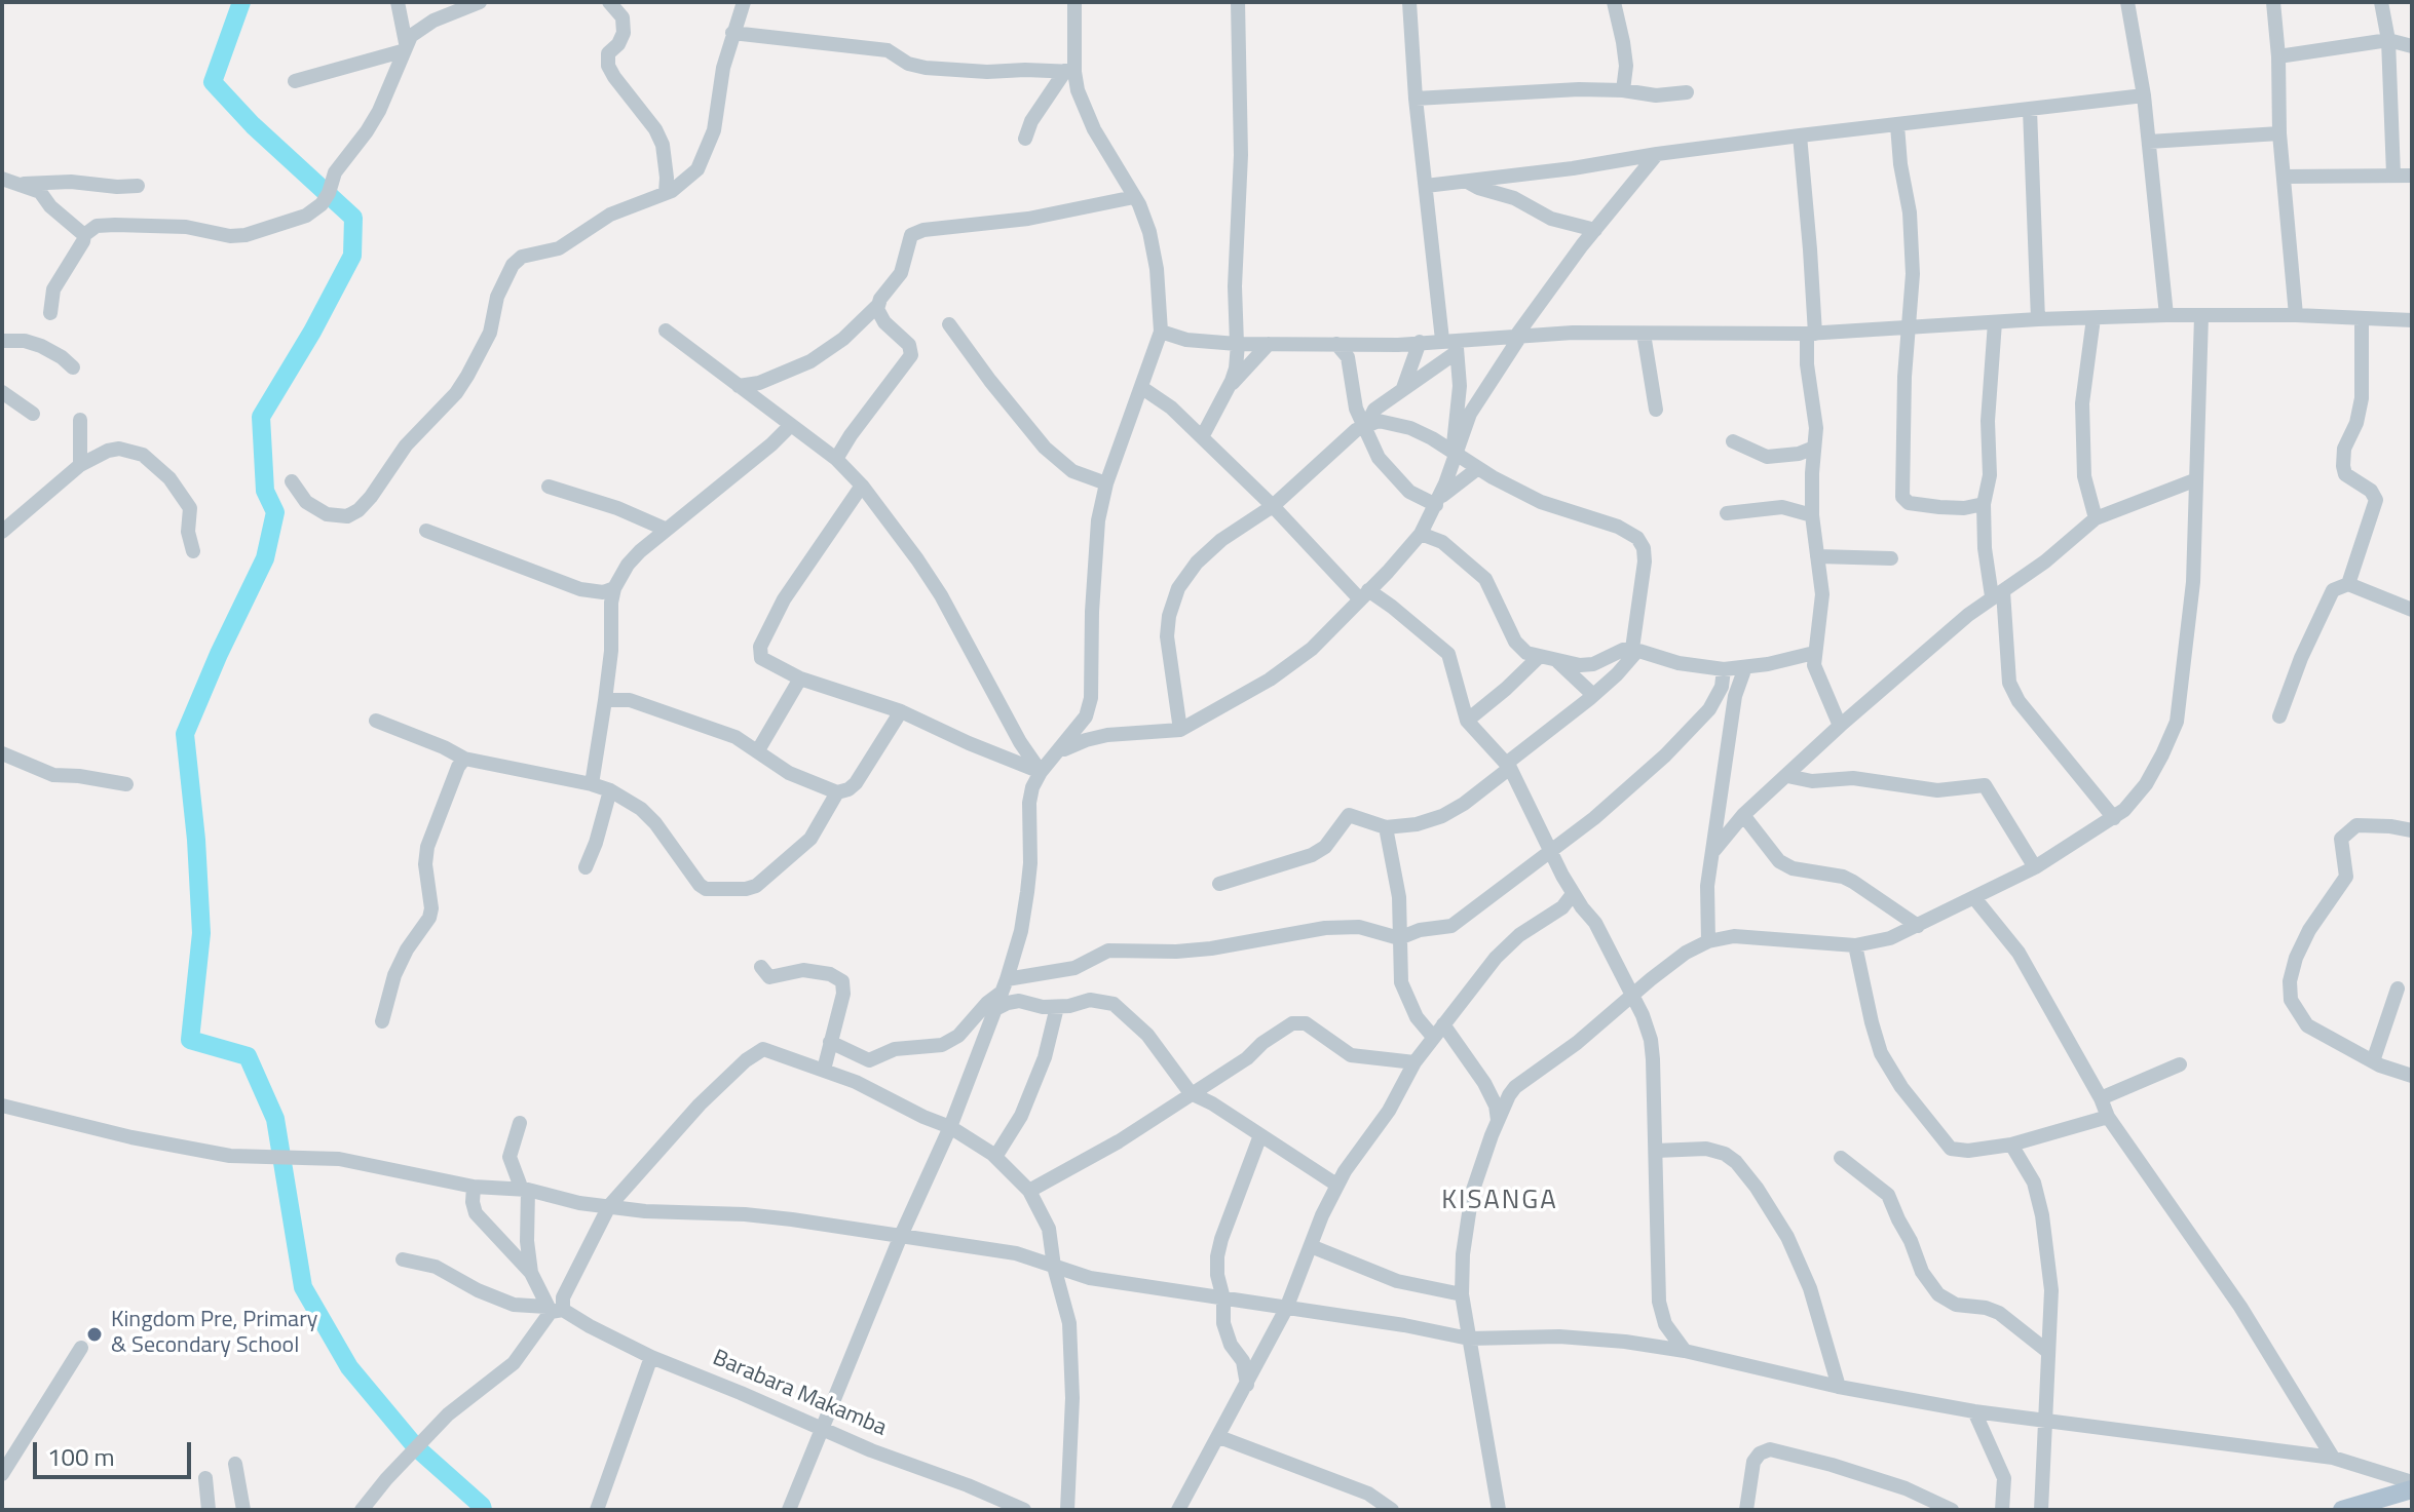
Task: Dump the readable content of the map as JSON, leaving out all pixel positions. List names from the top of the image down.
{
  "streets": {
    "street": ["Barabara Makamba"]
  },
  "districts": ["KISANGA"],
  "places": ["Kingdom Pre, Primary & Secondary School"],
  "scale_bar": "100 m"
}
